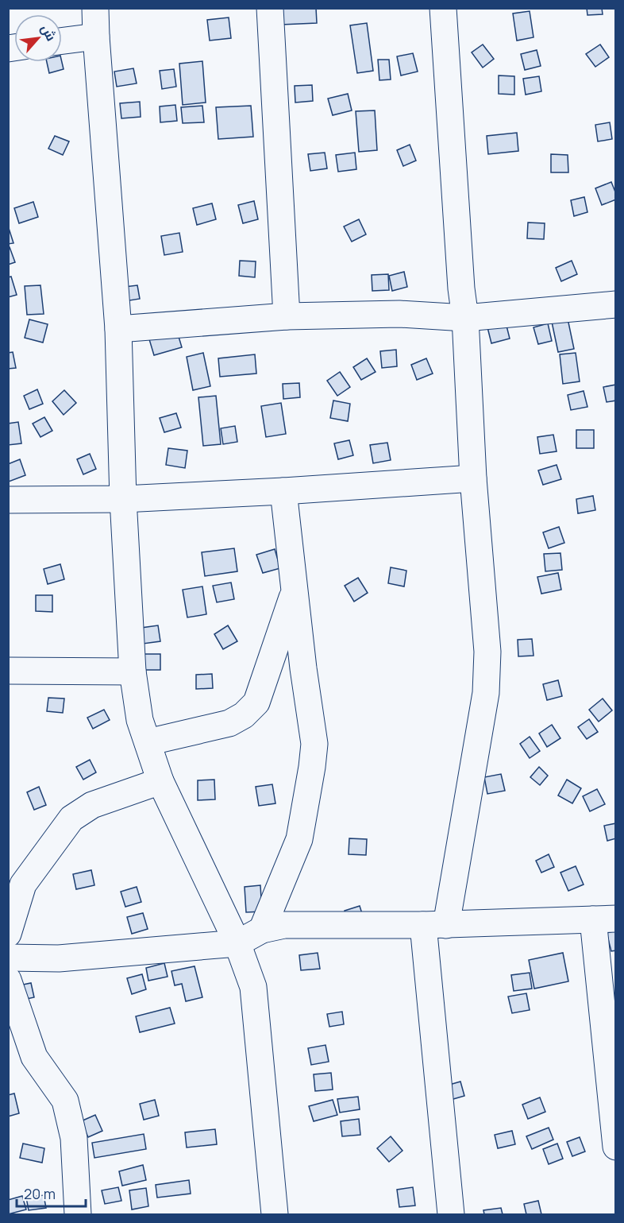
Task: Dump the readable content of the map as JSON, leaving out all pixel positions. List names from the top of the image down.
{
  "scale_bar": "20 m",
  "north": "top right"
}
